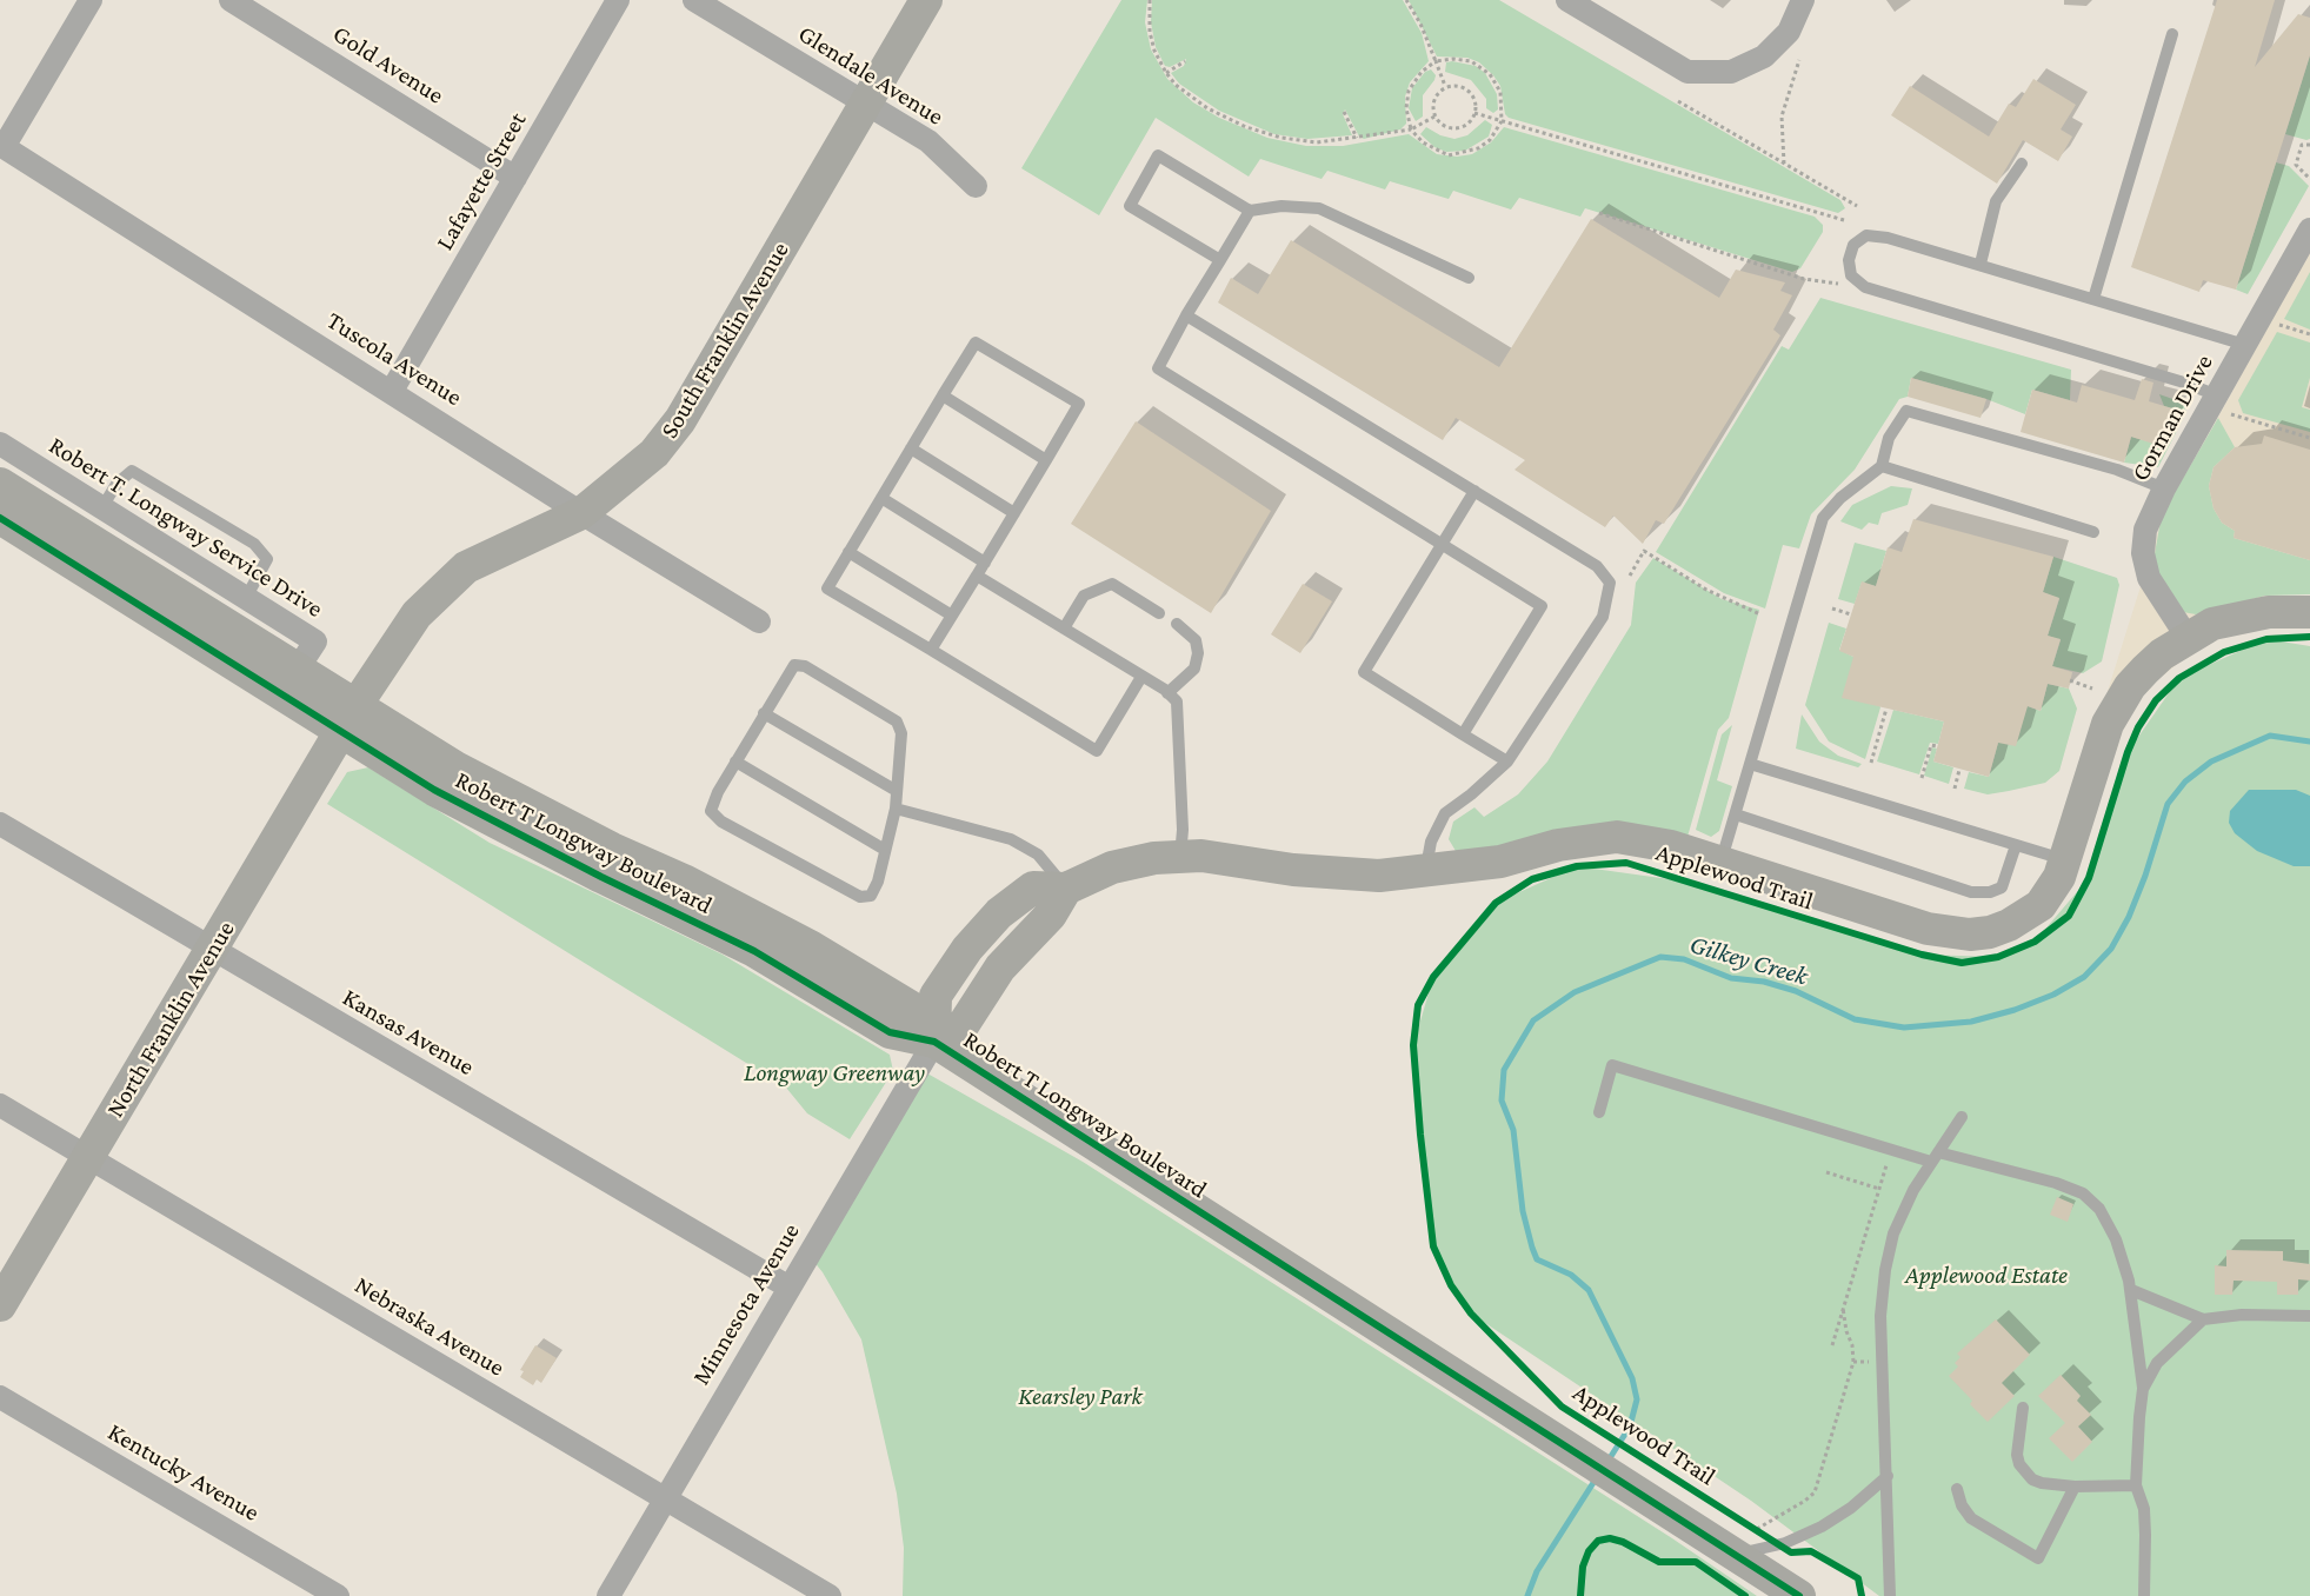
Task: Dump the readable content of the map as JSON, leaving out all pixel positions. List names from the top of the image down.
{
  "streets": {
    "street": [
      "Gold Avenue",
      "Glendale Avenue",
      "Lafayette Street",
      "South Franklin Avenue",
      "Tuscola Avenue",
      "Gorman Drive",
      "Robert T. Longway Service Drive",
      "Robert T Longway Boulevard",
      "North Franklin Avenue",
      "Kansas Avenue",
      "Minnesota Avenue",
      "Nebraska Avenue",
      "Kentucky Avenue"
    ],
    "cycle path": ["Applewood Trail"]
  },
  "crossings": [
    ["Gold Avenue", "Lafayette Street"],
    ["Glendale Avenue", "South Franklin Avenue"],
    ["Lafayette Street", "Tuscola Avenue"],
    ["South Franklin Avenue", "Tuscola Avenue"],
    ["South Franklin Avenue", "Robert T Longway Boulevard"],
    ["South Franklin Avenue", "North Franklin Avenue"],
    ["Robert T. Longway Service Drive", "Robert T Longway Boulevard"],
    ["Robert T Longway Boulevard", "North Franklin Avenue"],
    ["Robert T Longway Boulevard", "Minnesota Avenue"],
    ["North Franklin Avenue", "Kansas Avenue"],
    ["North Franklin Avenue", "Nebraska Avenue"],
    ["Kansas Avenue", "Minnesota Avenue"],
    ["Minnesota Avenue", "Nebraska Avenue"]
  ],
  "water": ["Gilkey Creek"],
  "parks": ["Longway Greenway", "Applewood Estate", "Kearsley Park"]
}
